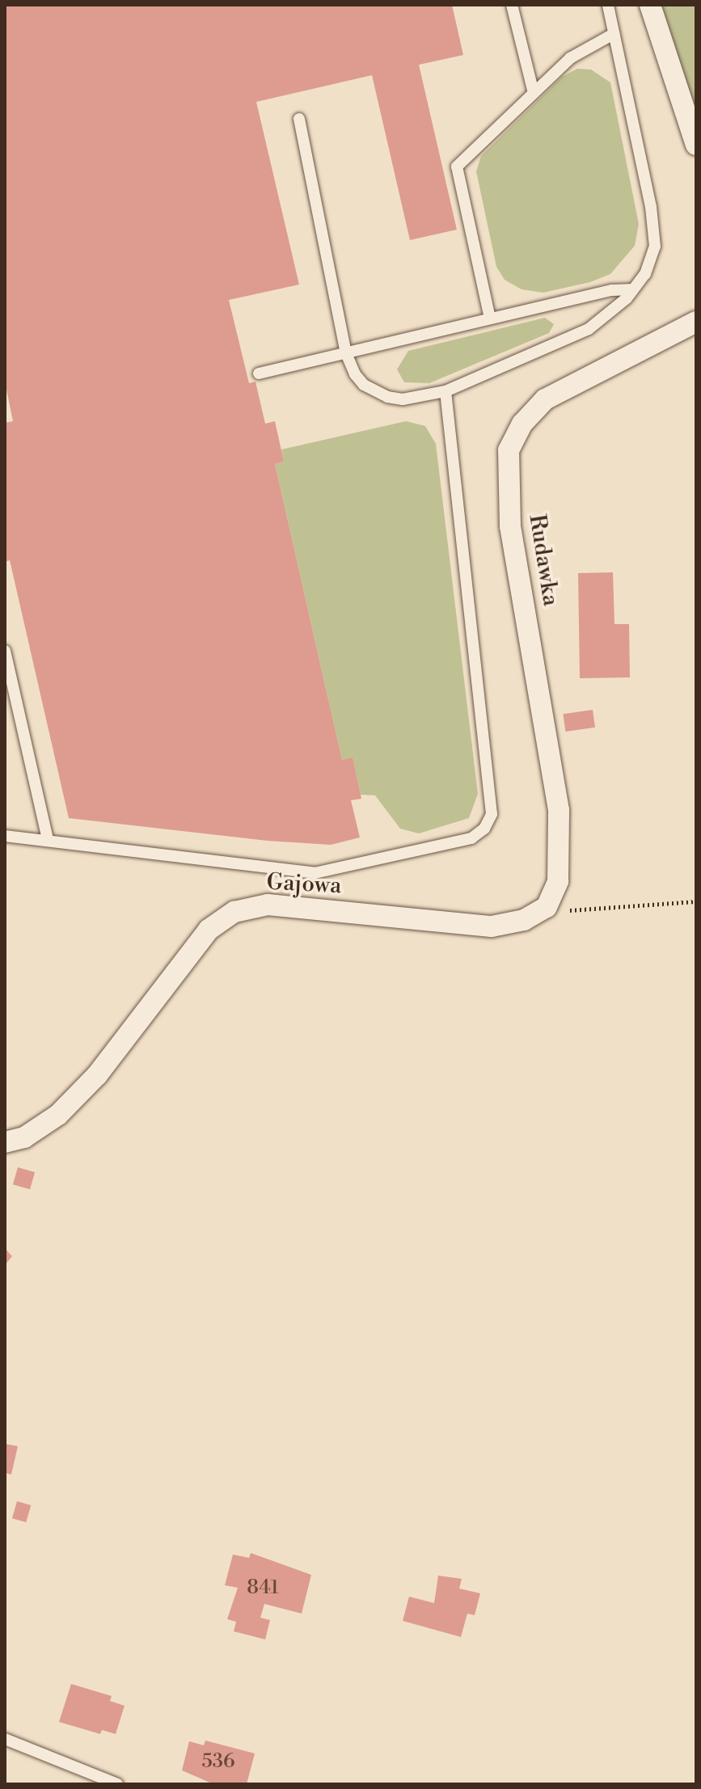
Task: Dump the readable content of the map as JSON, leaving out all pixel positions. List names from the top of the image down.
{
  "streets": {
    "street": ["Rudawka", "Gajowa"]
  },
  "crossings": [
    ["Rudawka", "Gajowa"]
  ],
  "house_numbers": ["841", "536"]
}
